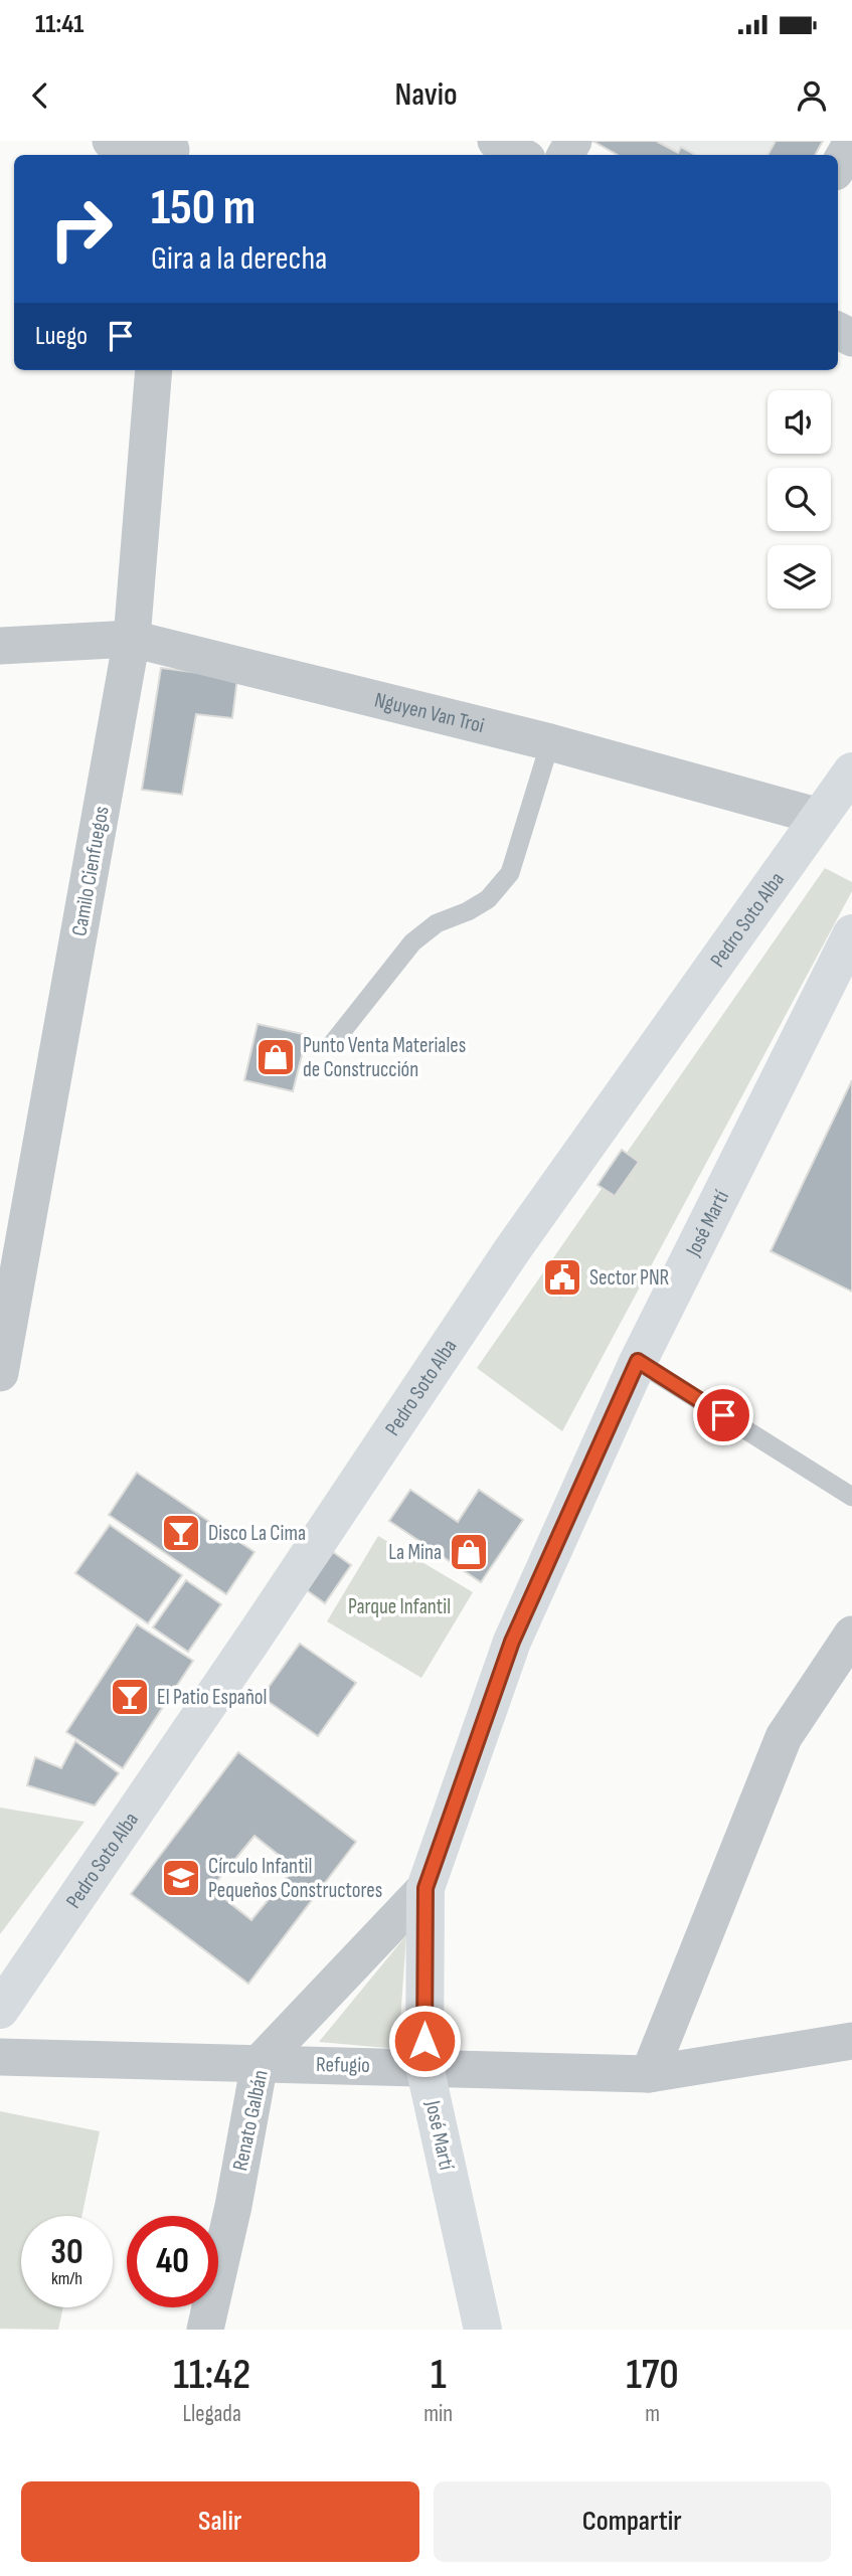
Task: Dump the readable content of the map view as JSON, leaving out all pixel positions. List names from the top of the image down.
{
  "streets": {
    "street": [
      "Nguyen Van Troi",
      "Camilo Cienfuegos",
      "Pedro Soto Alba",
      "José Martí",
      "Refugio",
      "Renato Galbán"
    ]
  },
  "crossings": [
    ["Nguyen Van Troi", "Camilo Cienfuegos"],
    ["Nguyen Van Troi", "Pedro Soto Alba"],
    ["José Martí", "Refugio"],
    ["José Martí", "Renato Galbán"],
    ["Refugio", "Renato Galbán"]
  ],
  "parks": ["Parque Infantil"],
  "places": {
    "shop": ["Punto Venta Materiales de Construcción", "La Mina"],
    "public building": ["Sector PNR"],
    "bar": ["Disco La Cima", "El Patio Español"],
    "school or university": ["Círculo Infantil Pequeños Constructores"]
  },
  "page": {
    "status": "11:41",
    "header": "Navio",
    "turn": ["150 m", "Gira a la derecha"],
    "then": "Luego",
    "speed": "30 km/h",
    "limit": "40",
    "eta": [
      "11:42",
      "Llegada",
      "1",
      "min",
      "170",
      "m"
    ],
    "buttons": ["Salir", "Compartir"]
  }
}
